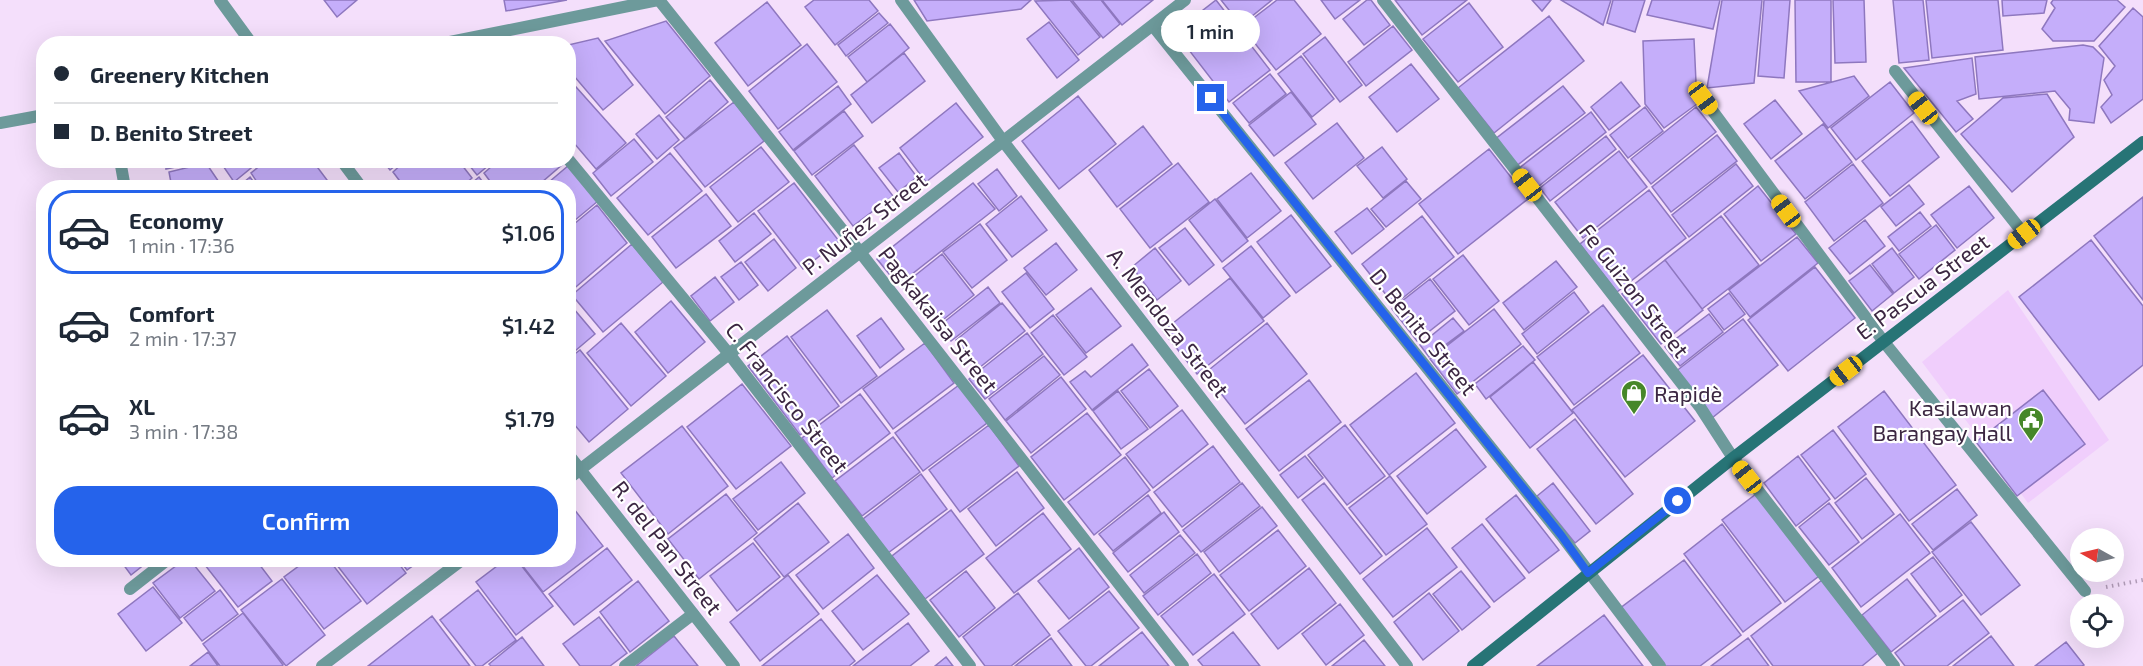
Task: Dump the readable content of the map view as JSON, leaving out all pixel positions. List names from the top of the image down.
{
  "streets": {
    "street": [
      "P. Nuñez Street",
      "E. Pascua Street",
      "Fe Guizon Street",
      "Pagkakaisa Street",
      "A. Mendoza Street",
      "D. Benito Street",
      "C. Francisco Street",
      "R. del Pan Street"
    ]
  },
  "crossings": [
    ["P. Nuñez Street", "Pagkakaisa Street"],
    ["P. Nuñez Street", "A. Mendoza Street"],
    ["P. Nuñez Street", "D. Benito Street"],
    ["P. Nuñez Street", "C. Francisco Street"],
    ["P. Nuñez Street", "R. del Pan Street"],
    ["E. Pascua Street", "Fe Guizon Street"],
    ["E. Pascua Street", "D. Benito Street"]
  ],
  "places": {
    "shop": ["Rapidè"],
    "public building": ["Kasilawan Barangay Hall"]
  },
  "north": "left",
  "page": {
    "bubble": "1 min",
    "banner": ["Greenery Kitchen", "D. Benito Street"],
    "list": [
      {
        "name": "Economy",
        "note": "1 min · 17:36",
        "value": "$1.06"
      },
      {
        "name": "Comfort",
        "note": "2 min · 17:37",
        "value": "$1.42"
      },
      {
        "name": "XL",
        "note": "3 min · 17:38",
        "value": "$1.79"
      }
    ],
    "buttons": "Confirm"
  }
}
